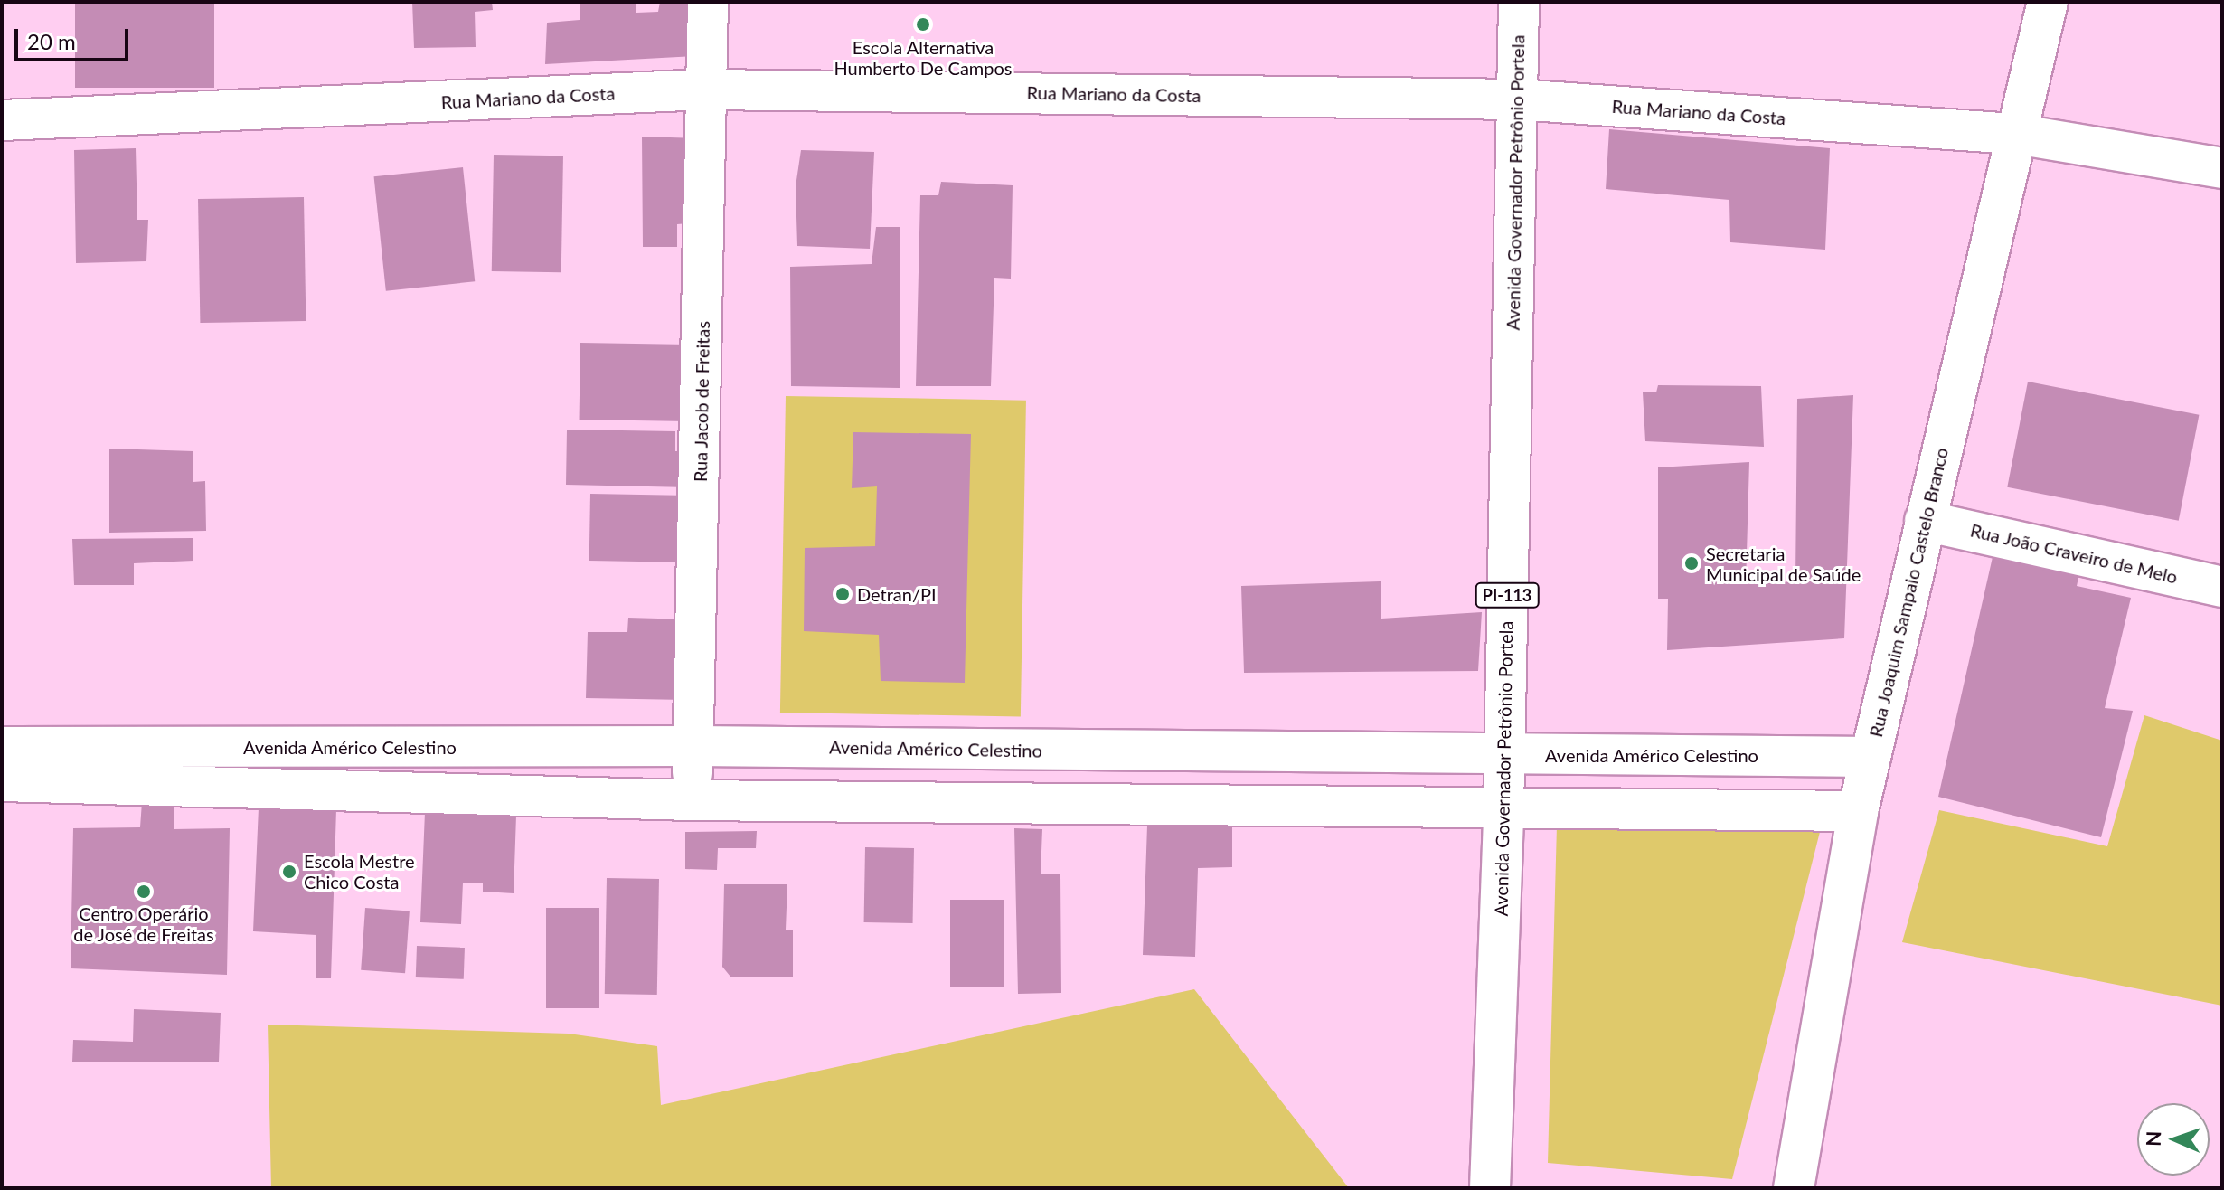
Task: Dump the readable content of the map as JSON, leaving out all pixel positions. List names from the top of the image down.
{
  "streets": {
    "street": [
      "Rua Mariano da Costa",
      "Avenida Governador Petrônio Portela",
      "Rua Jacob de Freitas",
      "Rua João Craveiro de Melo",
      "Rua Joaquim Sampaio Castelo Branco",
      "PI-113",
      "Avenida Américo Celestino"
    ]
  },
  "crossings": [
    ["Rua Mariano da Costa", "Avenida Governador Petrônio Portela"],
    ["Rua Mariano da Costa", "Rua Jacob de Freitas"],
    ["Rua Mariano da Costa", "Rua Joaquim Sampaio Castelo Branco"],
    ["Avenida Governador Petrônio Portela", "Avenida Américo Celestino"],
    ["Rua Jacob de Freitas", "Avenida Américo Celestino"],
    ["Rua João Craveiro de Melo", "Rua Joaquim Sampaio Castelo Branco"],
    ["Rua Joaquim Sampaio Castelo Branco", "Avenida Américo Celestino"]
  ],
  "places": [
    "Escola Alternativa Humberto De Campos",
    "Secretaria Municipal de Saúde",
    "Detran/PI",
    "Escola Mestre Chico Costa",
    "Centro Operário de José de Freitas"
  ],
  "scale_bar": "20 m",
  "north": "left"
}
